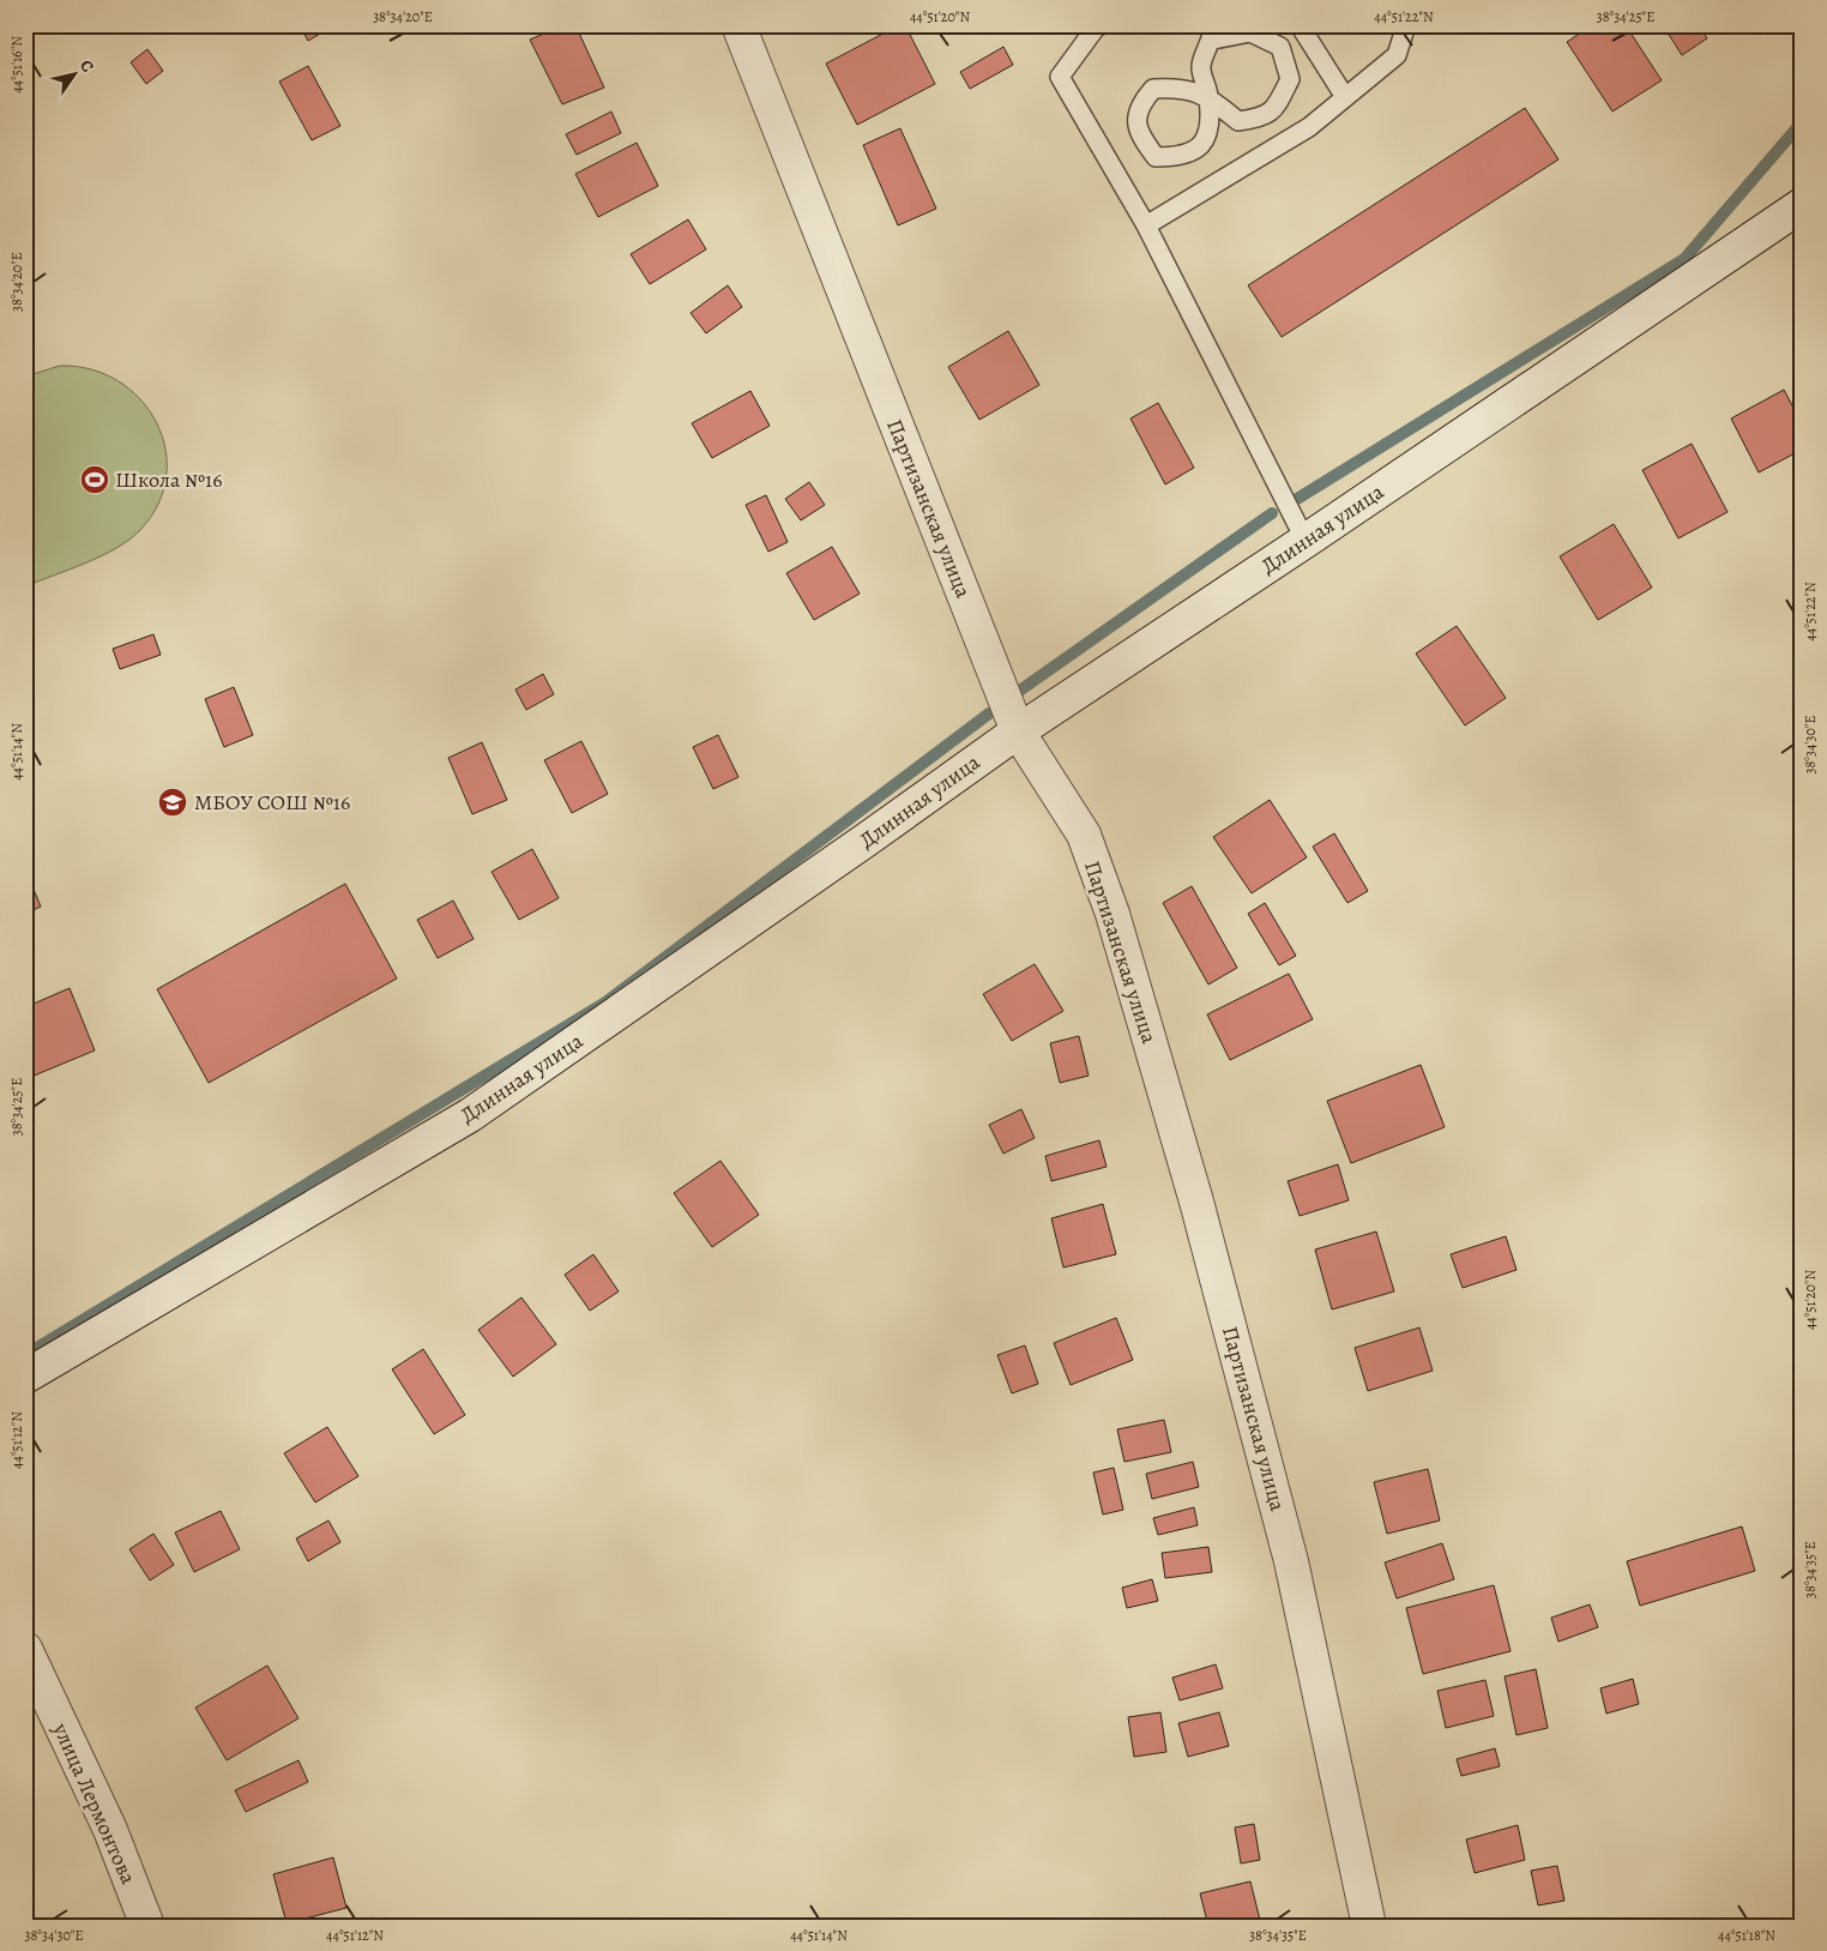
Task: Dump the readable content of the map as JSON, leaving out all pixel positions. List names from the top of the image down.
{
  "streets": {
    "street": ["Партизанская улица", "Длинная улица", "улица Лермонтова"]
  },
  "crossings": [
    ["Партизанская улица", "Длинная улица"]
  ],
  "places": {
    "sports": ["Школа №16"],
    "school or university": ["МБОУ СОШ №16"]
  },
  "north": "top right",
  "coordinates": [
    "38°34'20\"E",
    "44°51'20\"N",
    "44°51'22\"N",
    "38°34'25\"E",
    "44°51'16\"N",
    "38°34'30\"E",
    "44°51'14\"N",
    "44°51'12\"N",
    "38°34'35\"E",
    "44°51'18\"N"
  ]
}
